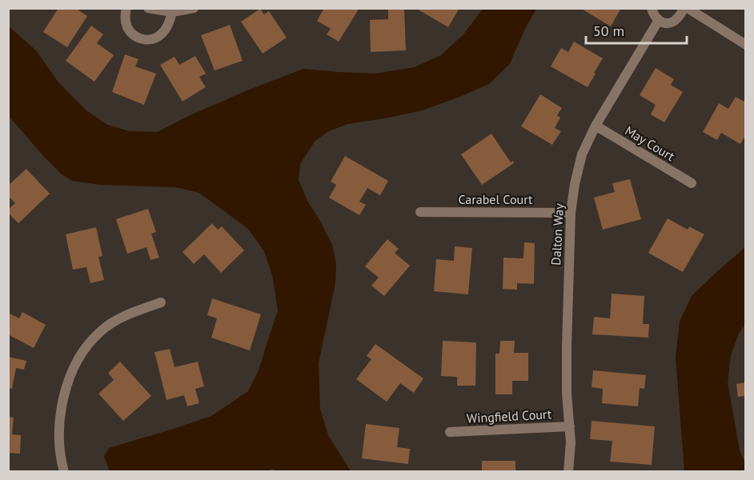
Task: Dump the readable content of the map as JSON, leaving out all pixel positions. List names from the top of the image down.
{
  "streets": {
    "street": [
      "May Court",
      "Carabel Court",
      "Dalton Way",
      "Wingfield Court"
    ]
  },
  "crossings": [
    ["May Court", "Dalton Way"],
    ["Carabel Court", "Dalton Way"],
    ["Dalton Way", "Wingfield Court"]
  ],
  "scale_bar": "50 m"
}
